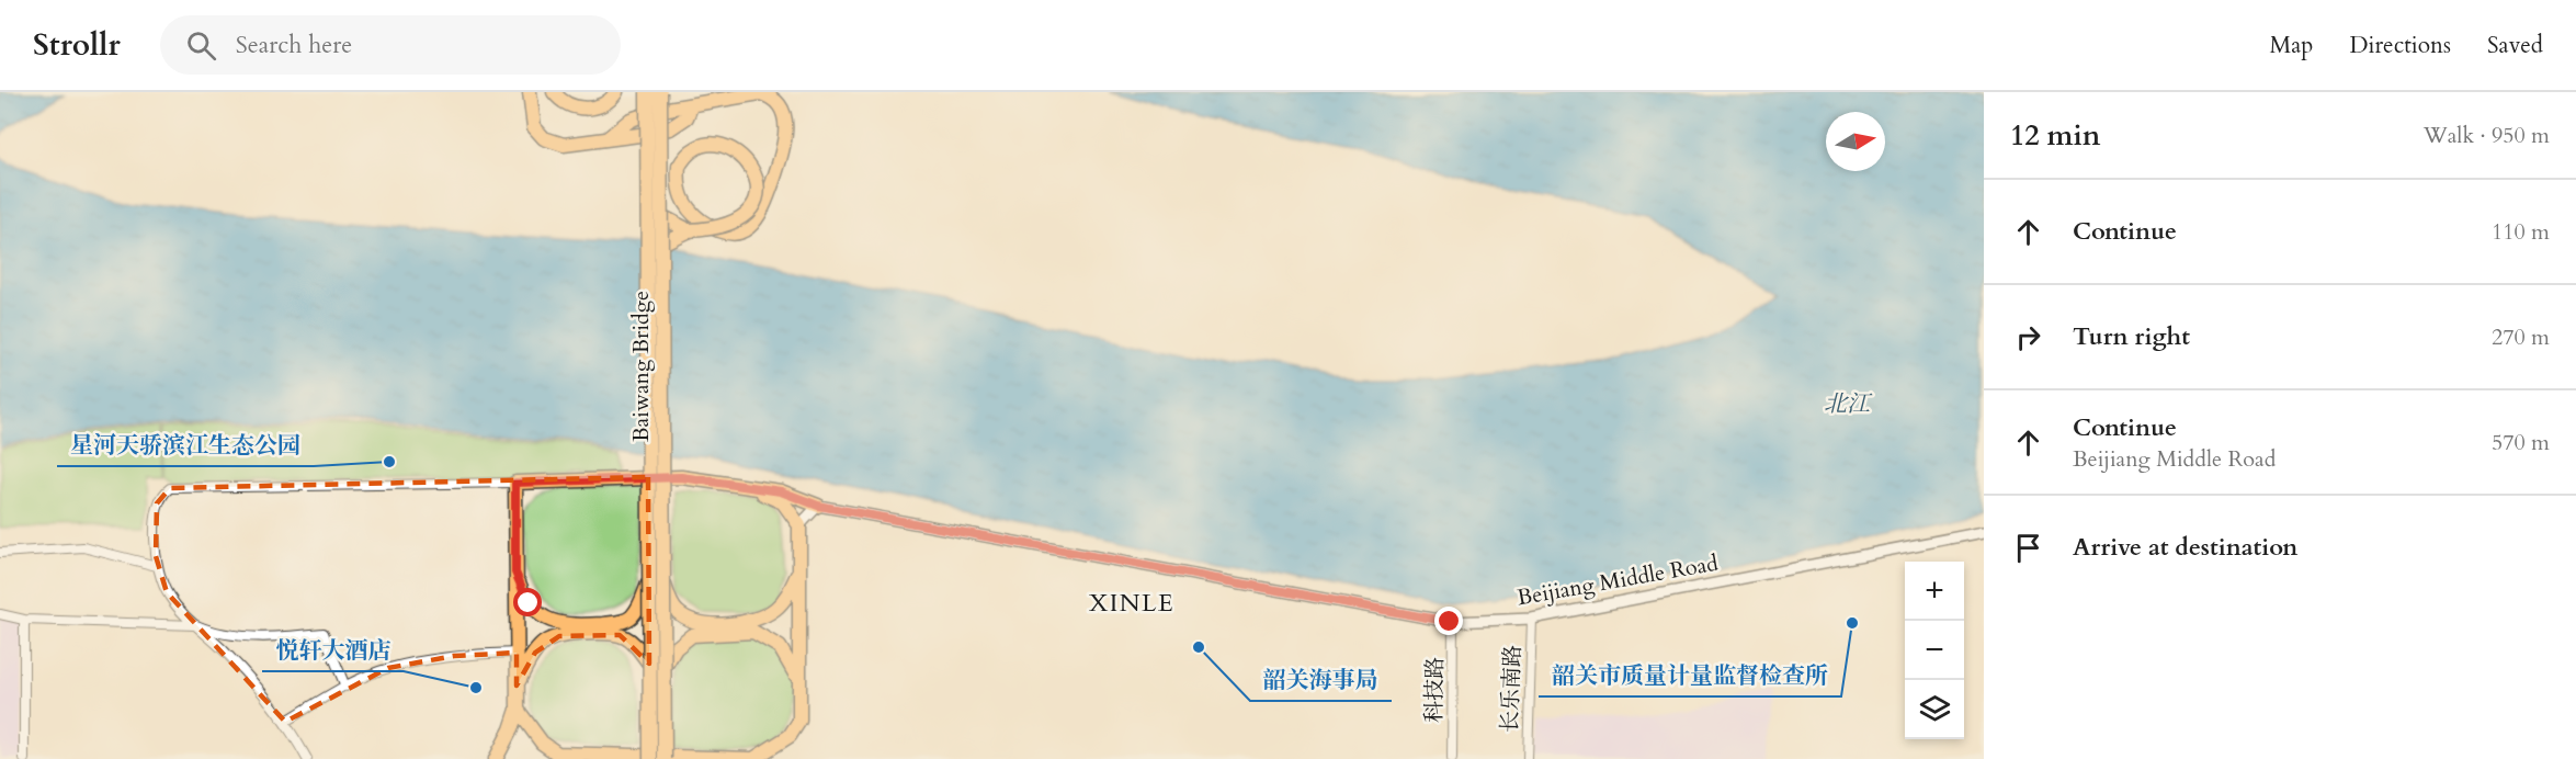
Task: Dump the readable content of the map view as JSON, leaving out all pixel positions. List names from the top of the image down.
{
  "streets": {
    "main road": ["Baiwang Bridge"],
    "street": ["Beijiang Middle Road", "长乐南路", "科技路"]
  },
  "crossings": [
    ["Beijiang Middle Road", "长乐南路"],
    ["Beijiang Middle Road", "科技路"]
  ],
  "districts": ["XINLE"],
  "water": ["北江"],
  "places": [
    "星河天骄滨江生态公园",
    "韶关市质量计量监督检查所",
    "韶关海事局",
    "悦轩大酒店"
  ],
  "north": "right",
  "page": {
    "header": "Strollr",
    "search": "Search here",
    "nav": ["Map", "Directions", "Saved"],
    "heading": ["12 min", "Walk · 950 m"],
    "list": [
      ["Continue", "110 m"],
      ["Turn right", "270 m"],
      ["Continue", "Beijiang Middle Road", "570 m"],
      "Arrive at destination"
    ],
    "map_buttons": ["+", "−"]
  }
}
